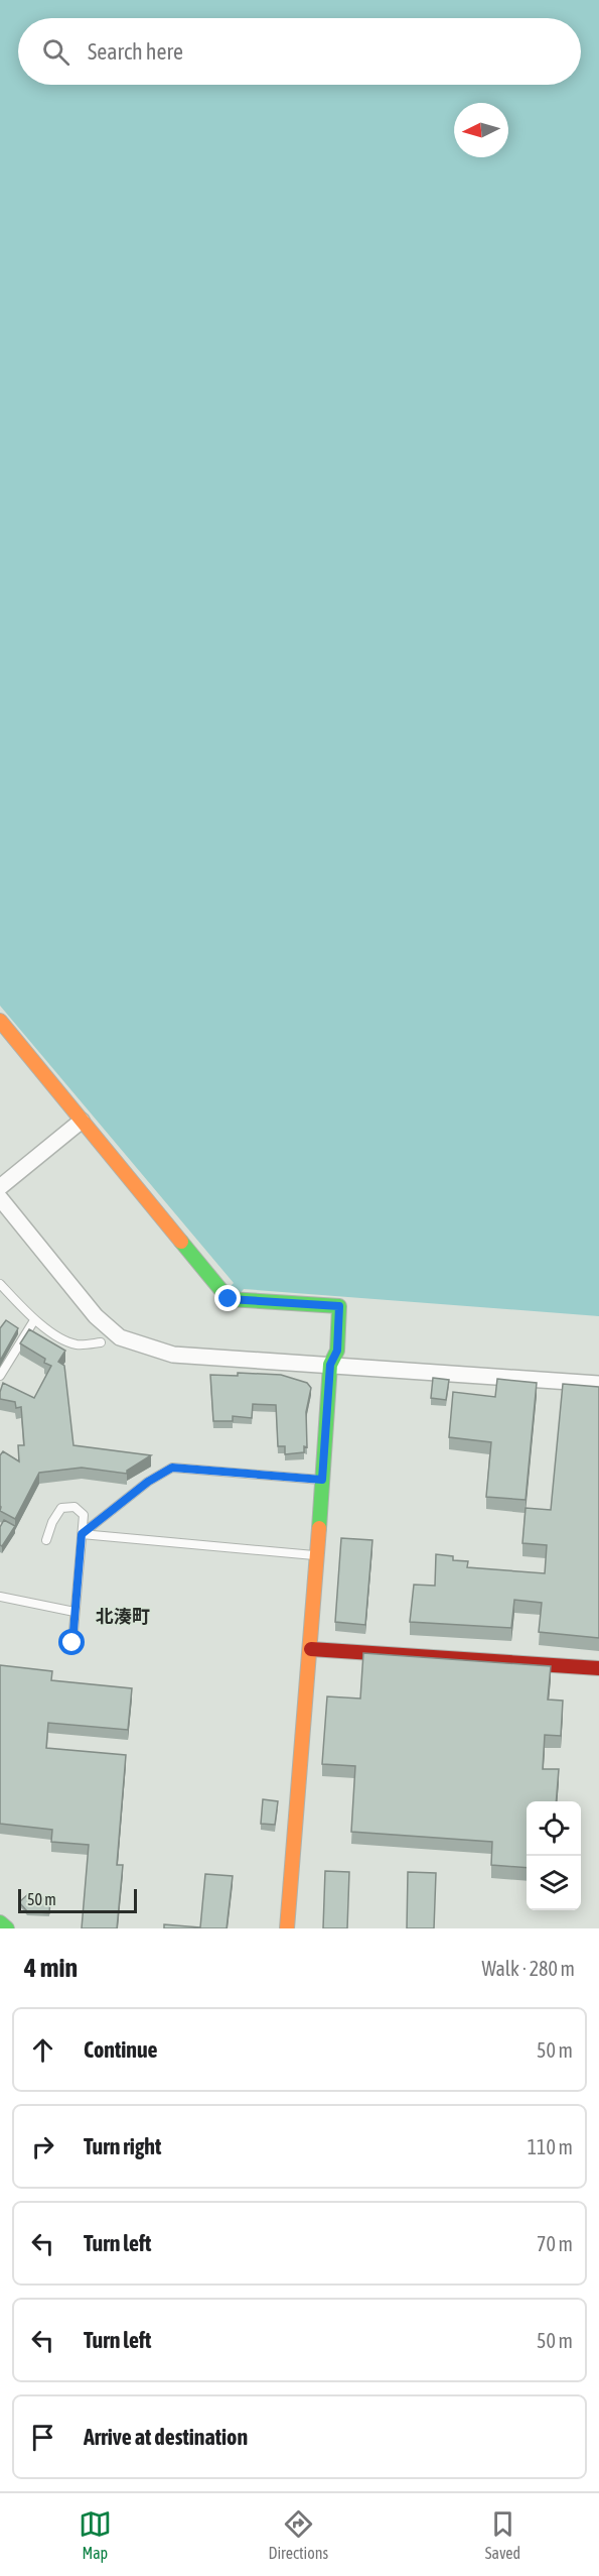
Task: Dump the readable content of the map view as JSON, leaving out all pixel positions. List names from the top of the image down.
{
  "districts": ["北湊町"],
  "scale_bar": "50 m",
  "north": "left",
  "page": {
    "search": "Search here",
    "scale": "50 m",
    "heading": ["4 min", "Walk · 280 m"],
    "list": [
      ["Continue", "50 m"],
      ["Turn right", "110 m"],
      ["Turn left", "70 m"],
      ["Turn left", "50 m"],
      "Arrive at destination"
    ],
    "nav": ["Map", "Directions", "Saved"]
  }
}
